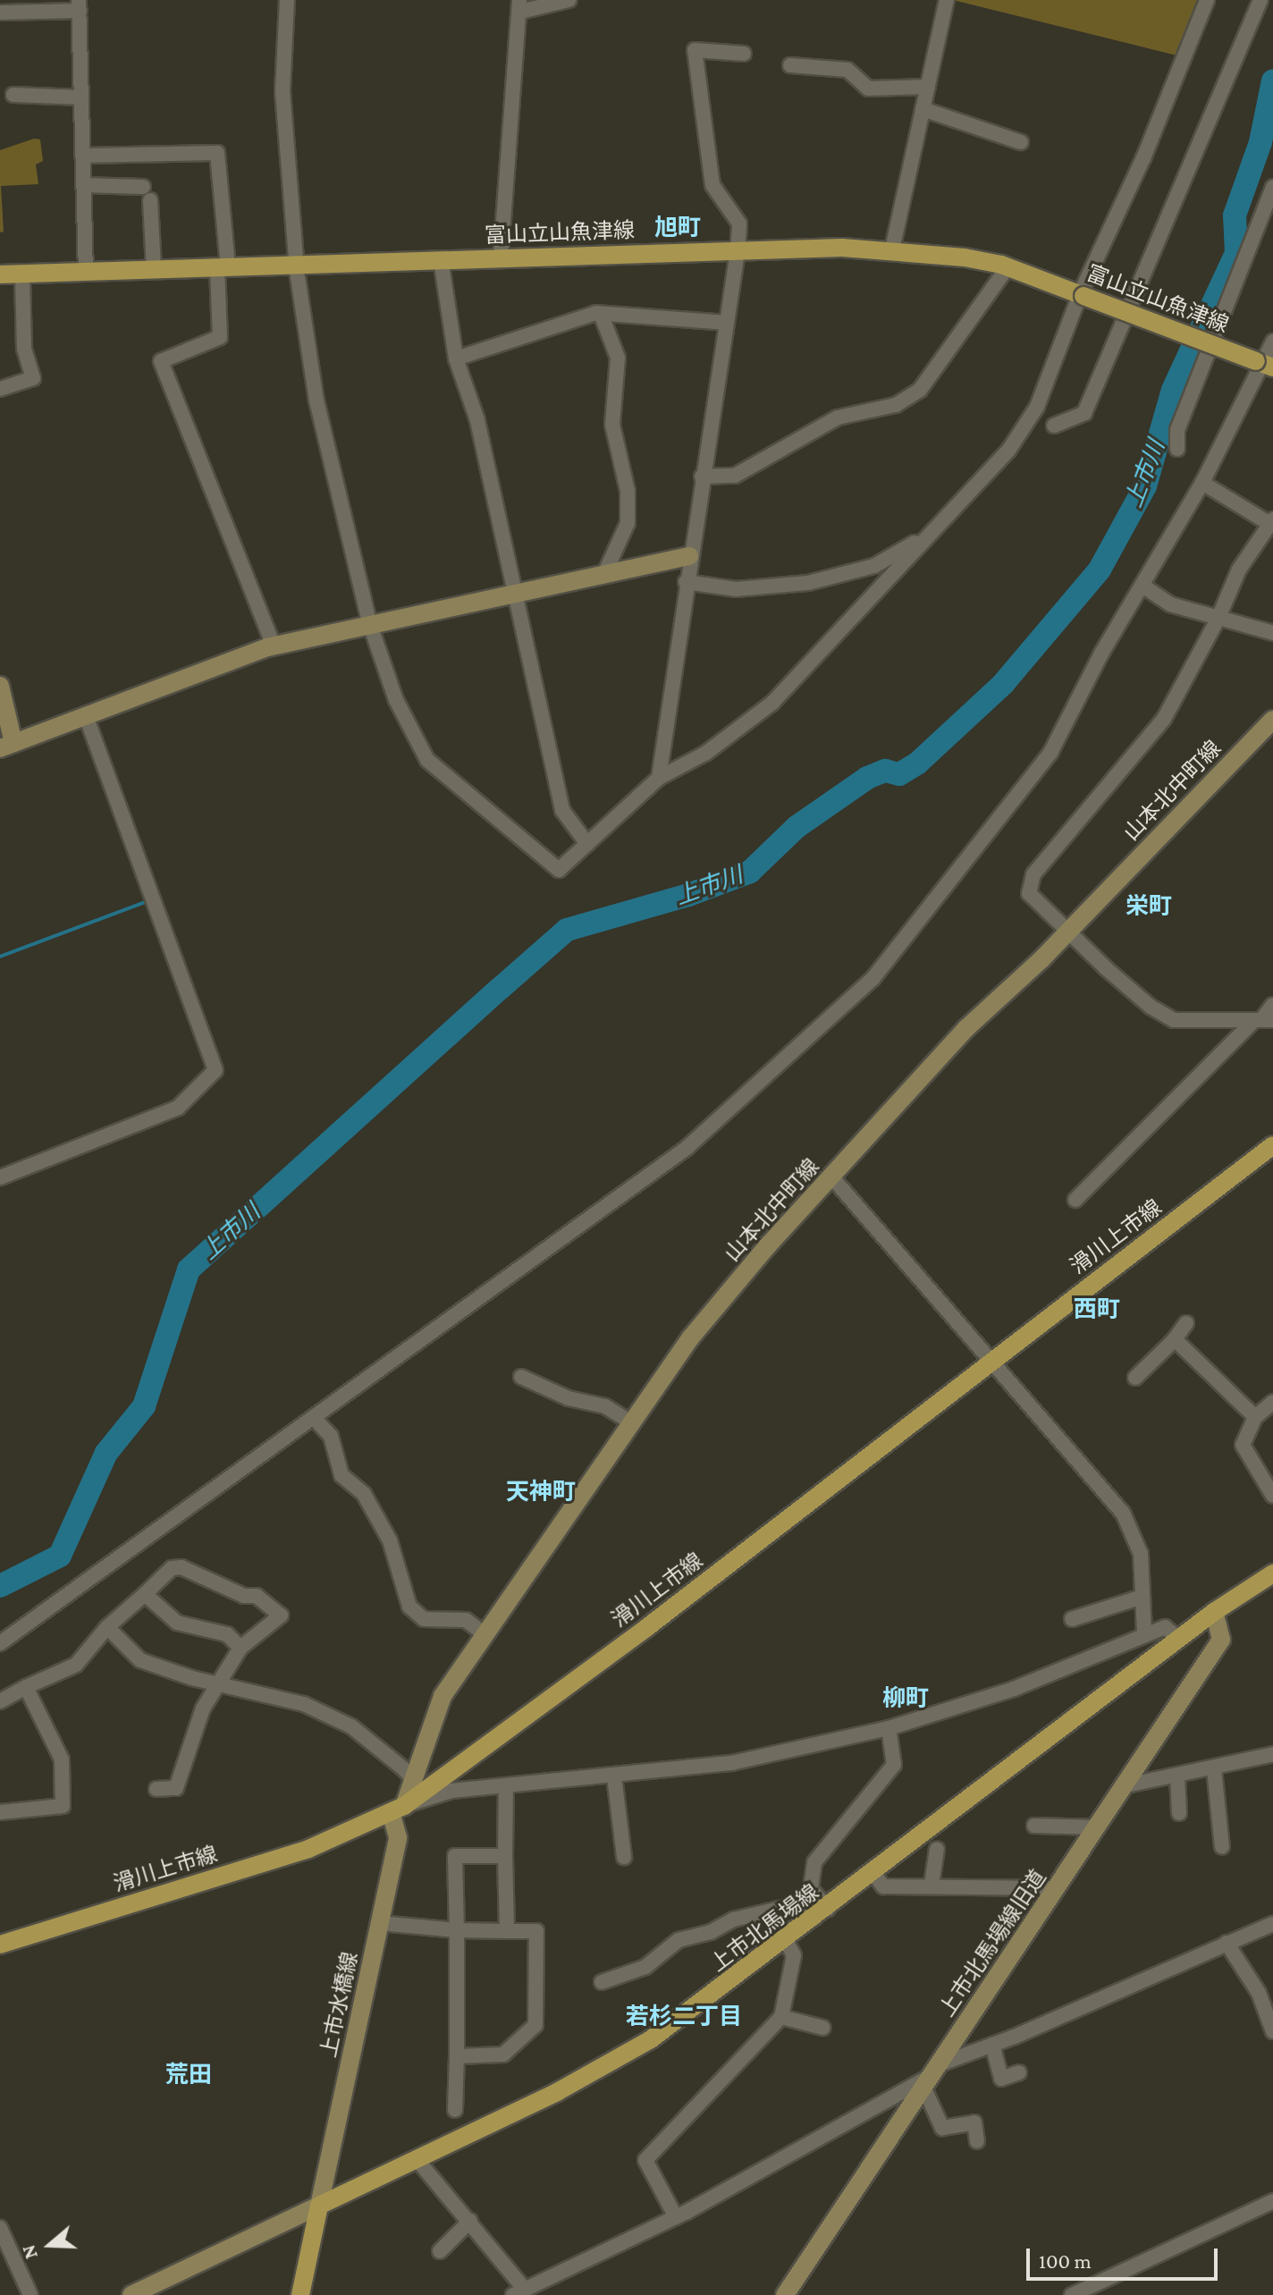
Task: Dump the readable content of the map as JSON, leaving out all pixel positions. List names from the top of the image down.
{
  "streets": {
    "main road": [
      "富山立山魚津線",
      "山本北中町線",
      "滑川上市線",
      "上市北馬場線",
      "上市北馬場線旧道",
      "上市水橋線"
    ]
  },
  "crossings": [
    ["山本北中町線", "滑川上市線"],
    ["山本北中町線", "上市水橋線"],
    ["滑川上市線", "上市水橋線"],
    ["上市北馬場線", "上市北馬場線旧道"],
    ["上市北馬場線", "上市水橋線"]
  ],
  "districts": [
    "旭町",
    "栄町",
    "西町",
    "天神町",
    "柳町",
    "若杉二丁目",
    "荒田"
  ],
  "water": ["上市川"],
  "scale_bar": "100 m",
  "north": "left"
}
